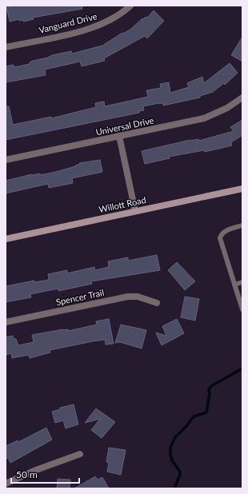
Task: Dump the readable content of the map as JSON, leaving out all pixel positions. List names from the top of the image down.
{
  "streets": {
    "main road": ["Willott Road"],
    "street": ["Vanguard Drive", "Universal Drive", "Spencer Trail"]
  },
  "scale_bar": "50 m"
}
